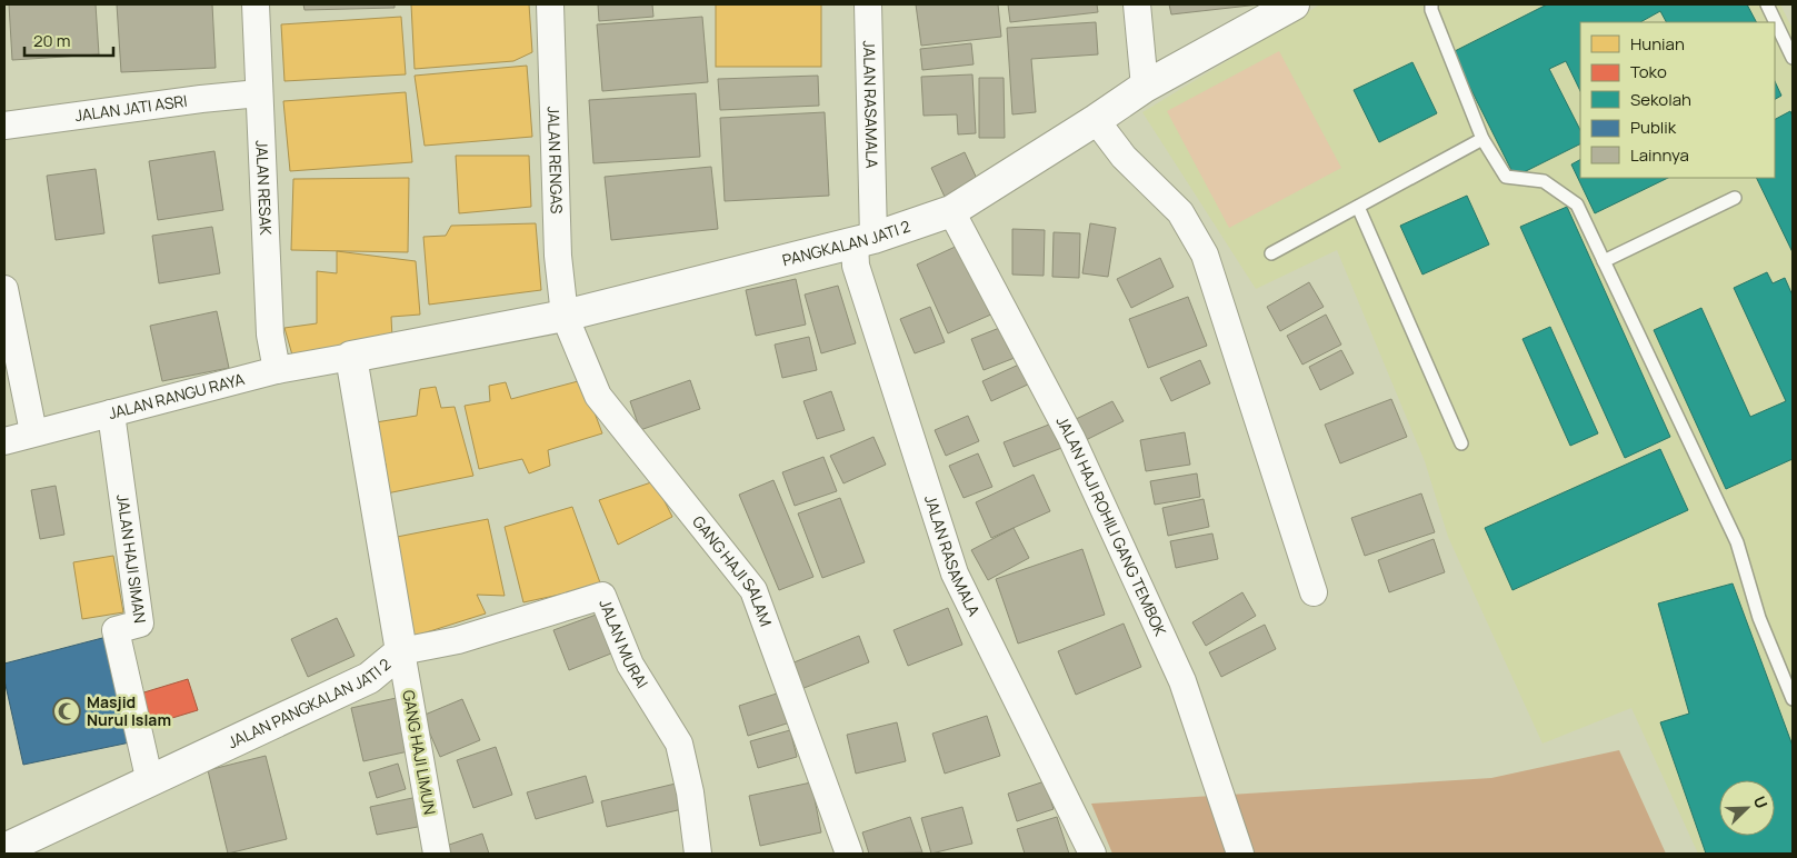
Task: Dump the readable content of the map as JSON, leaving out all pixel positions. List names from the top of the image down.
{
  "streets": {
    "street": [
      "JALAN RASAMALA",
      "JALAN JATI ASRI",
      "JALAN RENGAS",
      "JALAN RESAK",
      "PANGKALAN JATI 2",
      "JALAN RANGU RAYA",
      "JALAN HAJI ROHILI GANG TEMBOK",
      "JALAN HAJI SIMAN",
      "GANG HAJI SALAM",
      "JALAN MURAI",
      "JALAN PANGKALAN JATI 2",
      "GANG HAJI LIMUN"
    ]
  },
  "crossings": [
    ["JALAN RASAMALA", "PANGKALAN JATI 2"],
    ["JALAN JATI ASRI", "JALAN RESAK"],
    ["JALAN RENGAS", "PANGKALAN JATI 2"],
    ["JALAN RENGAS", "GANG HAJI SALAM"],
    ["JALAN RESAK", "JALAN RANGU RAYA"],
    ["PANGKALAN JATI 2", "JALAN RANGU RAYA"],
    ["PANGKALAN JATI 2", "JALAN HAJI ROHILI GANG TEMBOK"],
    ["PANGKALAN JATI 2", "GANG HAJI SALAM"],
    ["PANGKALAN JATI 2", "JALAN PANGKALAN JATI 2"],
    ["JALAN RANGU RAYA", "JALAN HAJI SIMAN"],
    ["JALAN RANGU RAYA", "JALAN PANGKALAN JATI 2"],
    ["JALAN HAJI SIMAN", "JALAN PANGKALAN JATI 2"],
    ["JALAN MURAI", "JALAN PANGKALAN JATI 2"],
    ["JALAN MURAI", "GANG HAJI LIMUN"],
    ["JALAN PANGKALAN JATI 2", "GANG HAJI LIMUN"]
  ],
  "places": {
    "mosque": ["Masjid Nurul Islam"]
  },
  "legend": [
    "Hunian",
    "Toko",
    "Sekolah",
    "Publik",
    "Lainnya"
  ],
  "scale_bar": "20 m",
  "north": "top right"
}
